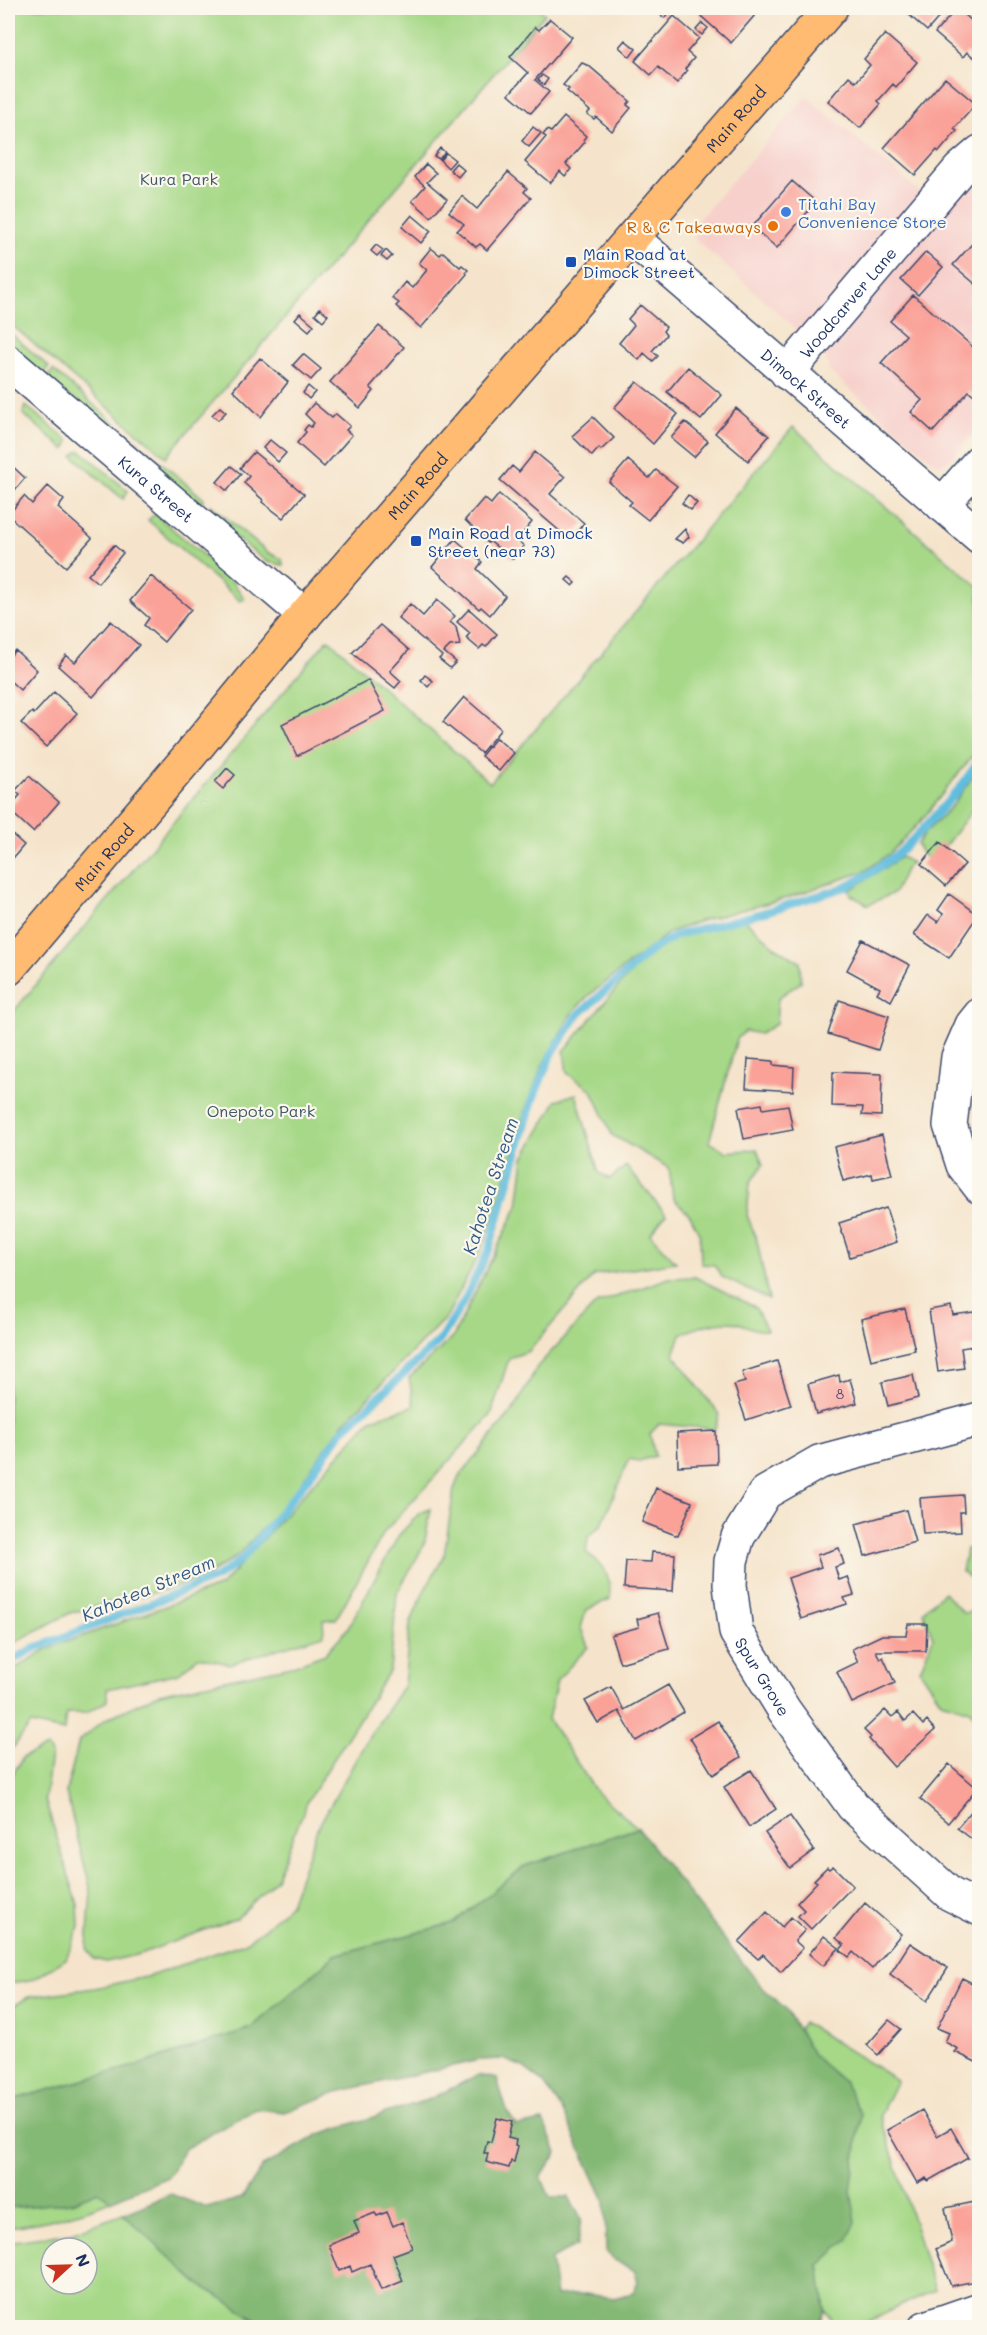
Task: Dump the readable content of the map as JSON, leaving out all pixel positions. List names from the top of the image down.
{
  "streets": {
    "main road": ["Main Road"],
    "street": [
      "Woodcarver Lane",
      "Dimock Street",
      "Kura Street",
      "Spur Grove"
    ]
  },
  "crossings": [
    ["Main Road", "Dimock Street"],
    ["Main Road", "Kura Street"],
    ["Woodcarver Lane", "Dimock Street"]
  ],
  "water": ["Kahotea Stream"],
  "parks": ["Kura Park", "Onepoto Park"],
  "places": {
    "other": ["Titahi Bay Convenience Store", "R & C Takeaways"],
    "transit": ["Main Road at Dimock Street", "Main Road at Dimock Street (near 73)"]
  },
  "house_numbers": ["8"],
  "north": "right"
}
